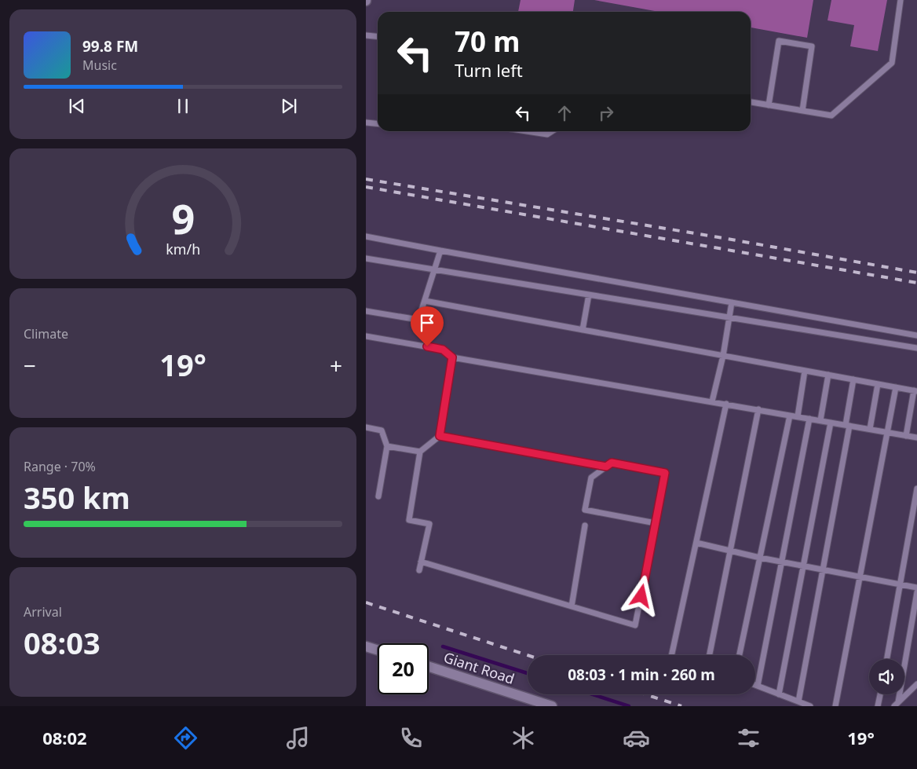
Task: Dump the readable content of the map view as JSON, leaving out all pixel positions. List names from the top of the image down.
{
  "streets": {
    "street": ["Giant Road"]
  },
  "page": {
    "turn": ["70 m", "Turn left"],
    "song": ["99.8 FM", "Music"],
    "tile": [
      "Climate",
      ["Range · 70%", "350 km"],
      ["Arrival", "08:03"]
    ],
    "heat": ["−", "19°", "+"],
    "limit": "20",
    "trip": "08:03 · 1 min · 260 m",
    "tabs": ["08:02", "19°"],
    "gauge": ["9", "km/h"]
  }
}
